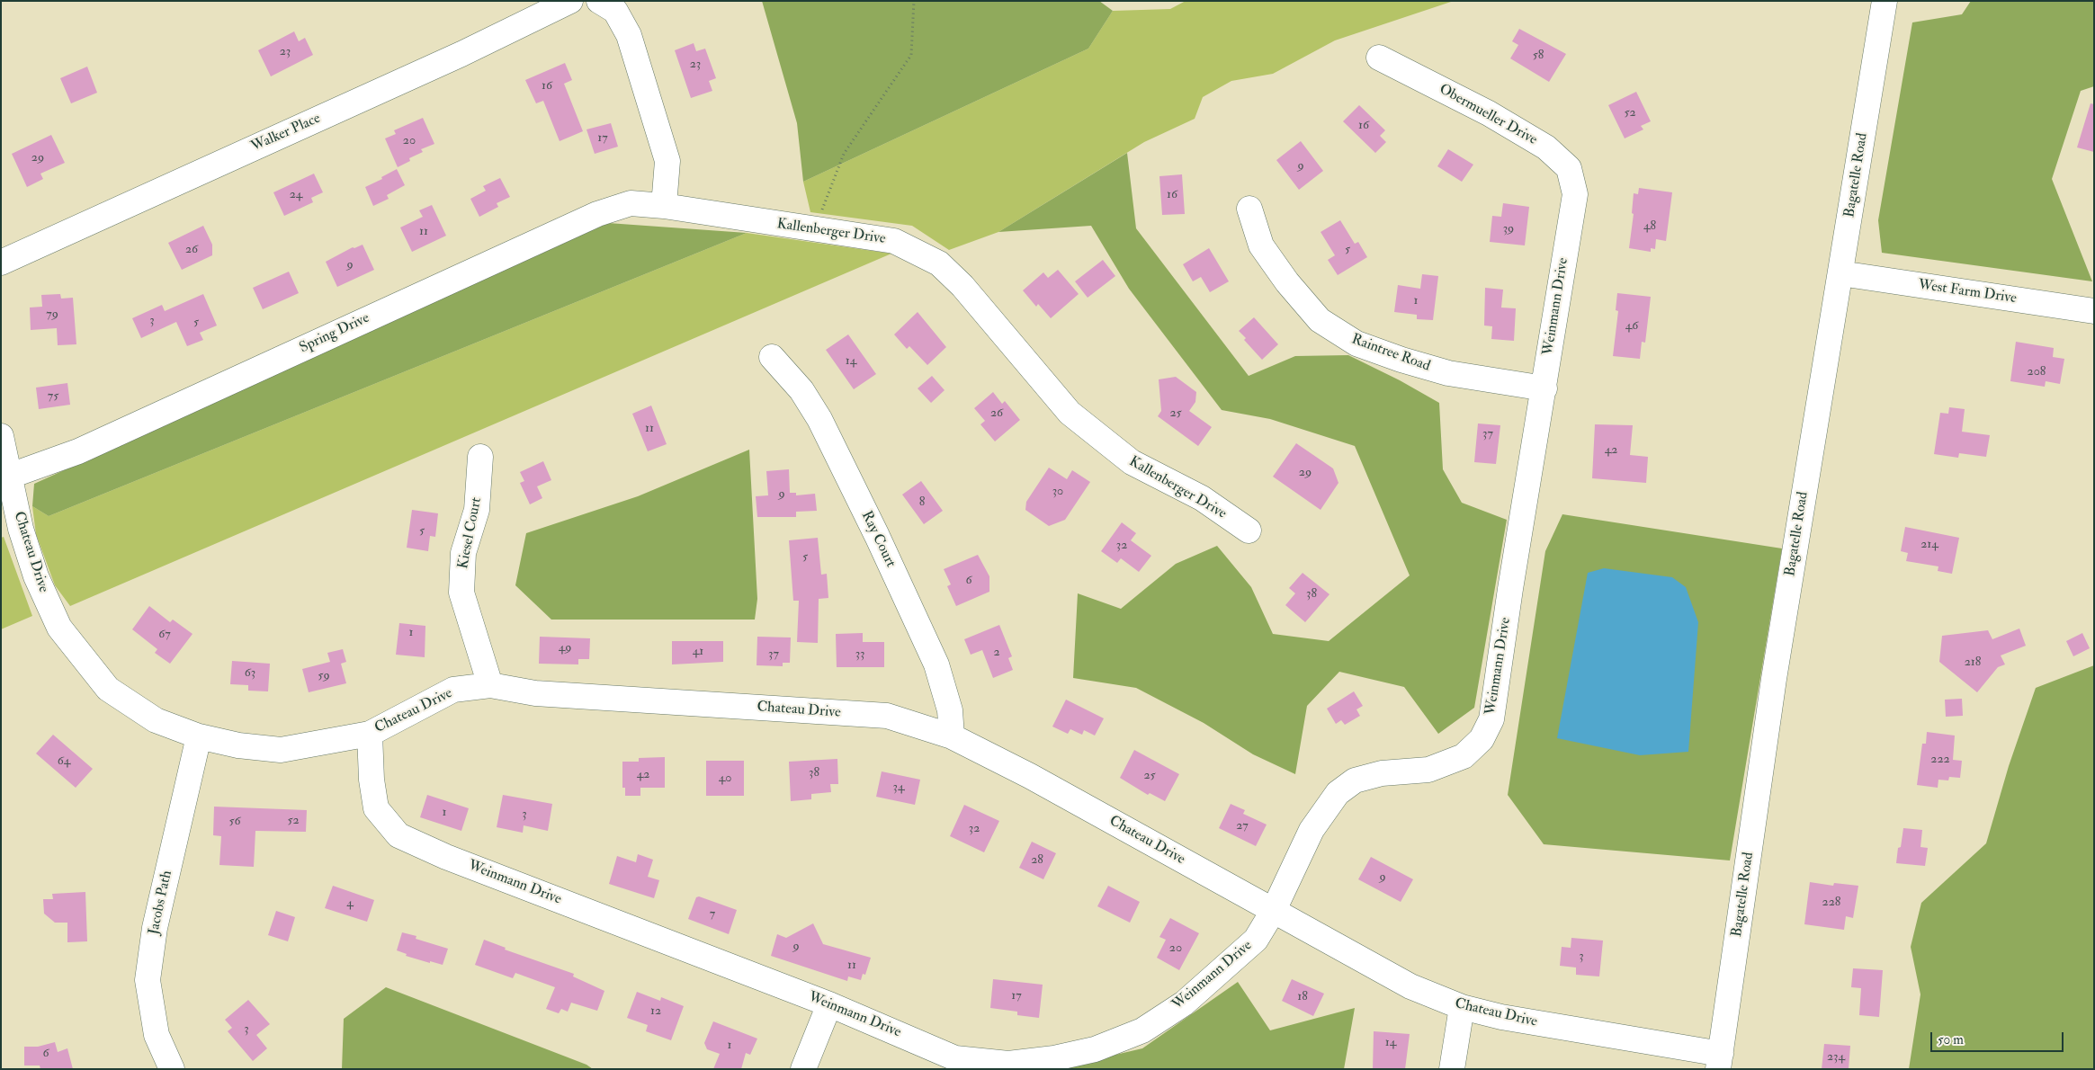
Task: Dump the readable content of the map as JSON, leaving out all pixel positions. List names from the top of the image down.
{
  "streets": {
    "street": [
      "Obermueller Drive",
      "Walker Place",
      "Bagatelle Road",
      "Kallenberger Drive",
      "West Farm Drive",
      "Weinmann Drive",
      "Spring Drive",
      "Raintree Road",
      "Kiesel Court",
      "Ray Court",
      "Chateau Drive",
      "Jacobs Path"
    ]
  },
  "crossings": [
    ["Obermueller Drive", "Weinmann Drive"],
    ["Bagatelle Road", "West Farm Drive"],
    ["Bagatelle Road", "Chateau Drive"],
    ["Kallenberger Drive", "Spring Drive"],
    ["Weinmann Drive", "Raintree Road"],
    ["Weinmann Drive", "Chateau Drive"],
    ["Spring Drive", "Chateau Drive"],
    ["Kiesel Court", "Chateau Drive"],
    ["Ray Court", "Chateau Drive"],
    ["Chateau Drive", "Jacobs Path"]
  ],
  "house_numbers": [
    "23",
    "58",
    "23",
    "16",
    "52",
    "16",
    "17",
    "20",
    "29",
    "9",
    "24",
    "16",
    "48",
    "39",
    "11",
    "26",
    "5",
    "9",
    "1",
    "79",
    "3",
    "5",
    "46",
    "14",
    "208",
    "75",
    "26",
    "25",
    "11",
    "37",
    "42",
    "29",
    "30",
    "9",
    "8",
    "5",
    "214",
    "32",
    "5",
    "6",
    "38",
    "1",
    "67",
    "49",
    "41",
    "2",
    "37",
    "33",
    "218",
    "63",
    "59",
    "222",
    "64",
    "38",
    "42",
    "25",
    "40",
    "34",
    "1",
    "3",
    "52",
    "56",
    "27",
    "32",
    "28",
    "9",
    "228",
    "4",
    "7",
    "9",
    "20",
    "3",
    "11",
    "17",
    "18",
    "12",
    "3",
    "14",
    "1",
    "6",
    "234"
  ],
  "scale_bar": "50 m"
}
